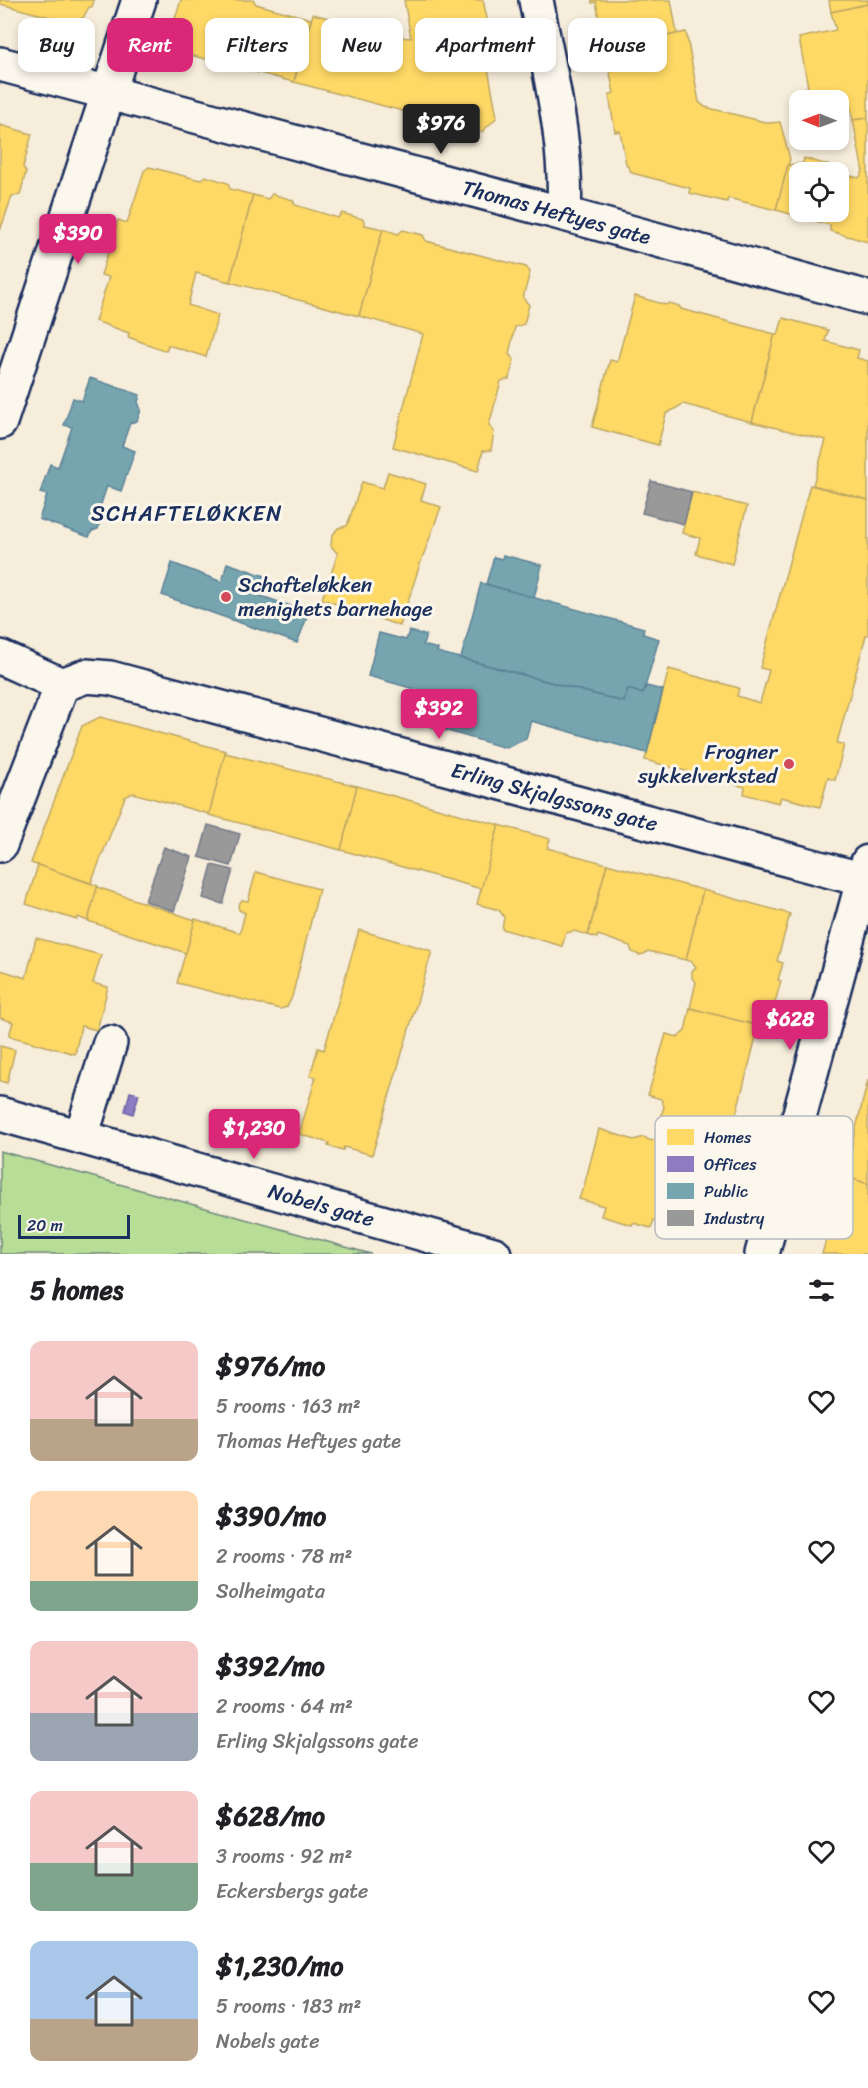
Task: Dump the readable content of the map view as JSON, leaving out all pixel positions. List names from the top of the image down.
{
  "streets": {
    "street": ["Thomas Heftyes gate", "Erling Skjalgssons gate", "Nobels gate"]
  },
  "districts": ["SCHAFTELØKKEN"],
  "places": ["Schafteløkken menighets barnehage", "Frogner sykkelverksted"],
  "legend": [
    "Homes",
    "Offices",
    "Public",
    "Industry"
  ],
  "scale_bar": "20 m",
  "north": "left",
  "page": {
    "chip": [
      "Buy",
      "Rent",
      "Filters",
      "New",
      "Apartment",
      "House"
    ],
    "price": [
      "$976",
      "$390",
      "$392",
      "$628",
      "$1,230"
    ],
    "scale": "20 m",
    "heading": "5 homes",
    "list": [
      {
        "name": "$976/mo",
        "note": "5 rooms · 163 m² · Thomas Heftyes gate"
      },
      {
        "name": "$390/mo",
        "note": "2 rooms · 78 m² · Solheimgata"
      },
      {
        "name": "$392/mo",
        "note": "2 rooms · 64 m² · Erling Skjalgssons gate"
      },
      {
        "name": "$628/mo",
        "note": "3 rooms · 92 m² · Eckersbergs gate"
      },
      {
        "name": "$1,230/mo",
        "note": "5 rooms · 183 m² · Nobels gate"
      }
    ]
  }
}
